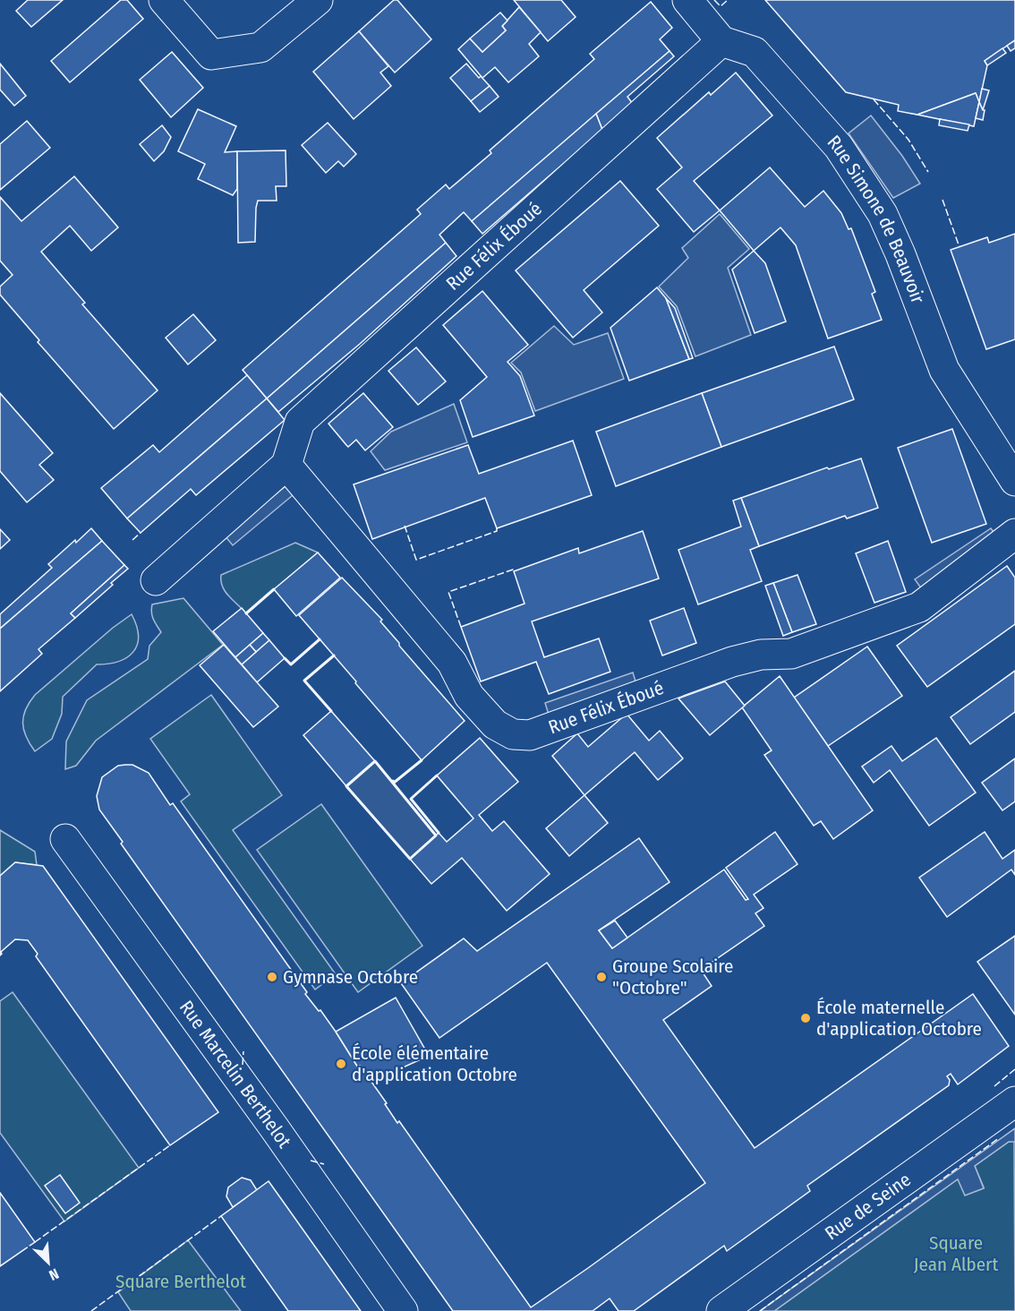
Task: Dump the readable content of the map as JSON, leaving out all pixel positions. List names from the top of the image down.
{
  "streets": {
    "street": [
      "Rue Simone de Beauvoir",
      "Rue Félix Éboué",
      "Rue Marcelin Berthelot",
      "Rue de Seine"
    ]
  },
  "crossings": [
    ["Rue Simone de Beauvoir", "Rue Félix Éboué"]
  ],
  "parks": ["Square Jean Albert", "Square Berthelot"],
  "places": [
    "Gymnase Octobre",
    "Groupe Scolaire \"Octobre\"",
    "École maternelle d'application Octobre",
    "École élémentaire d'application Octobre"
  ],
  "north": "bottom right"
}
